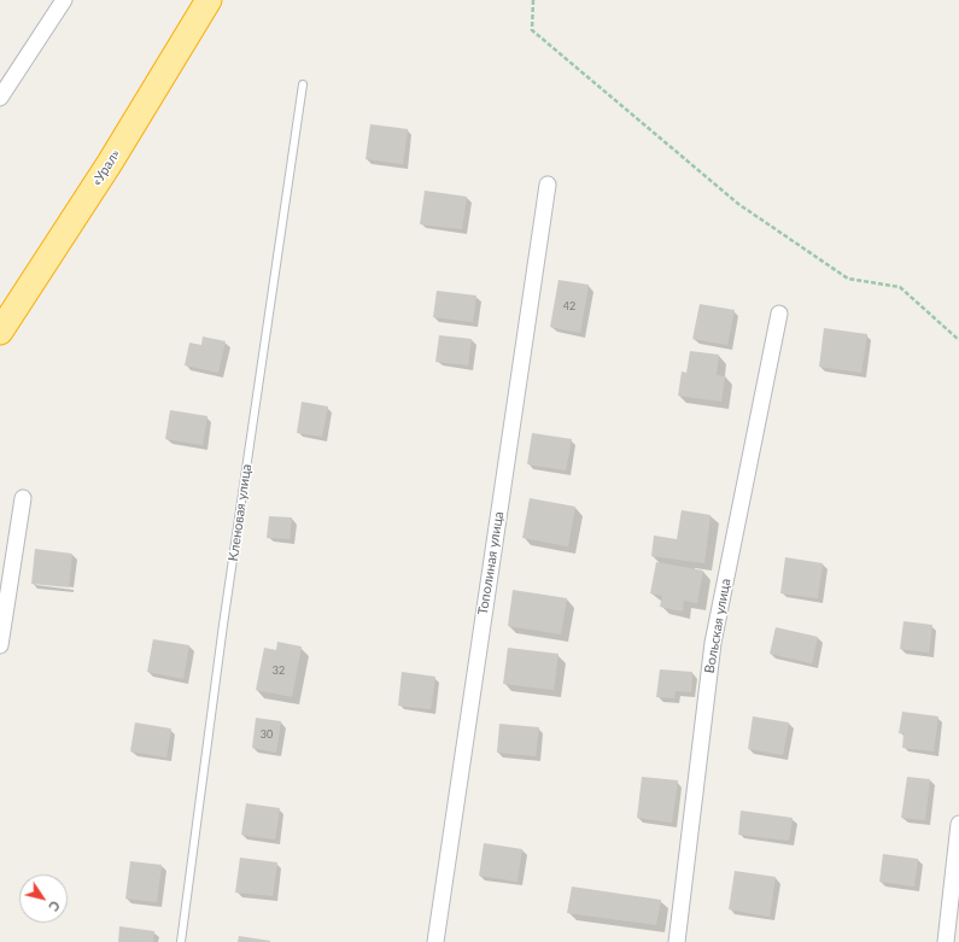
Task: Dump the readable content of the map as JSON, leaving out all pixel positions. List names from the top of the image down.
{
  "streets": {
    "highway": ["«Урал»"],
    "street": ["Тополиная улица", "Вольская улица"],
    "lane": ["Кленовая улица"]
  },
  "house_numbers": ["42", "32", "30"],
  "north": "bottom right"
}
